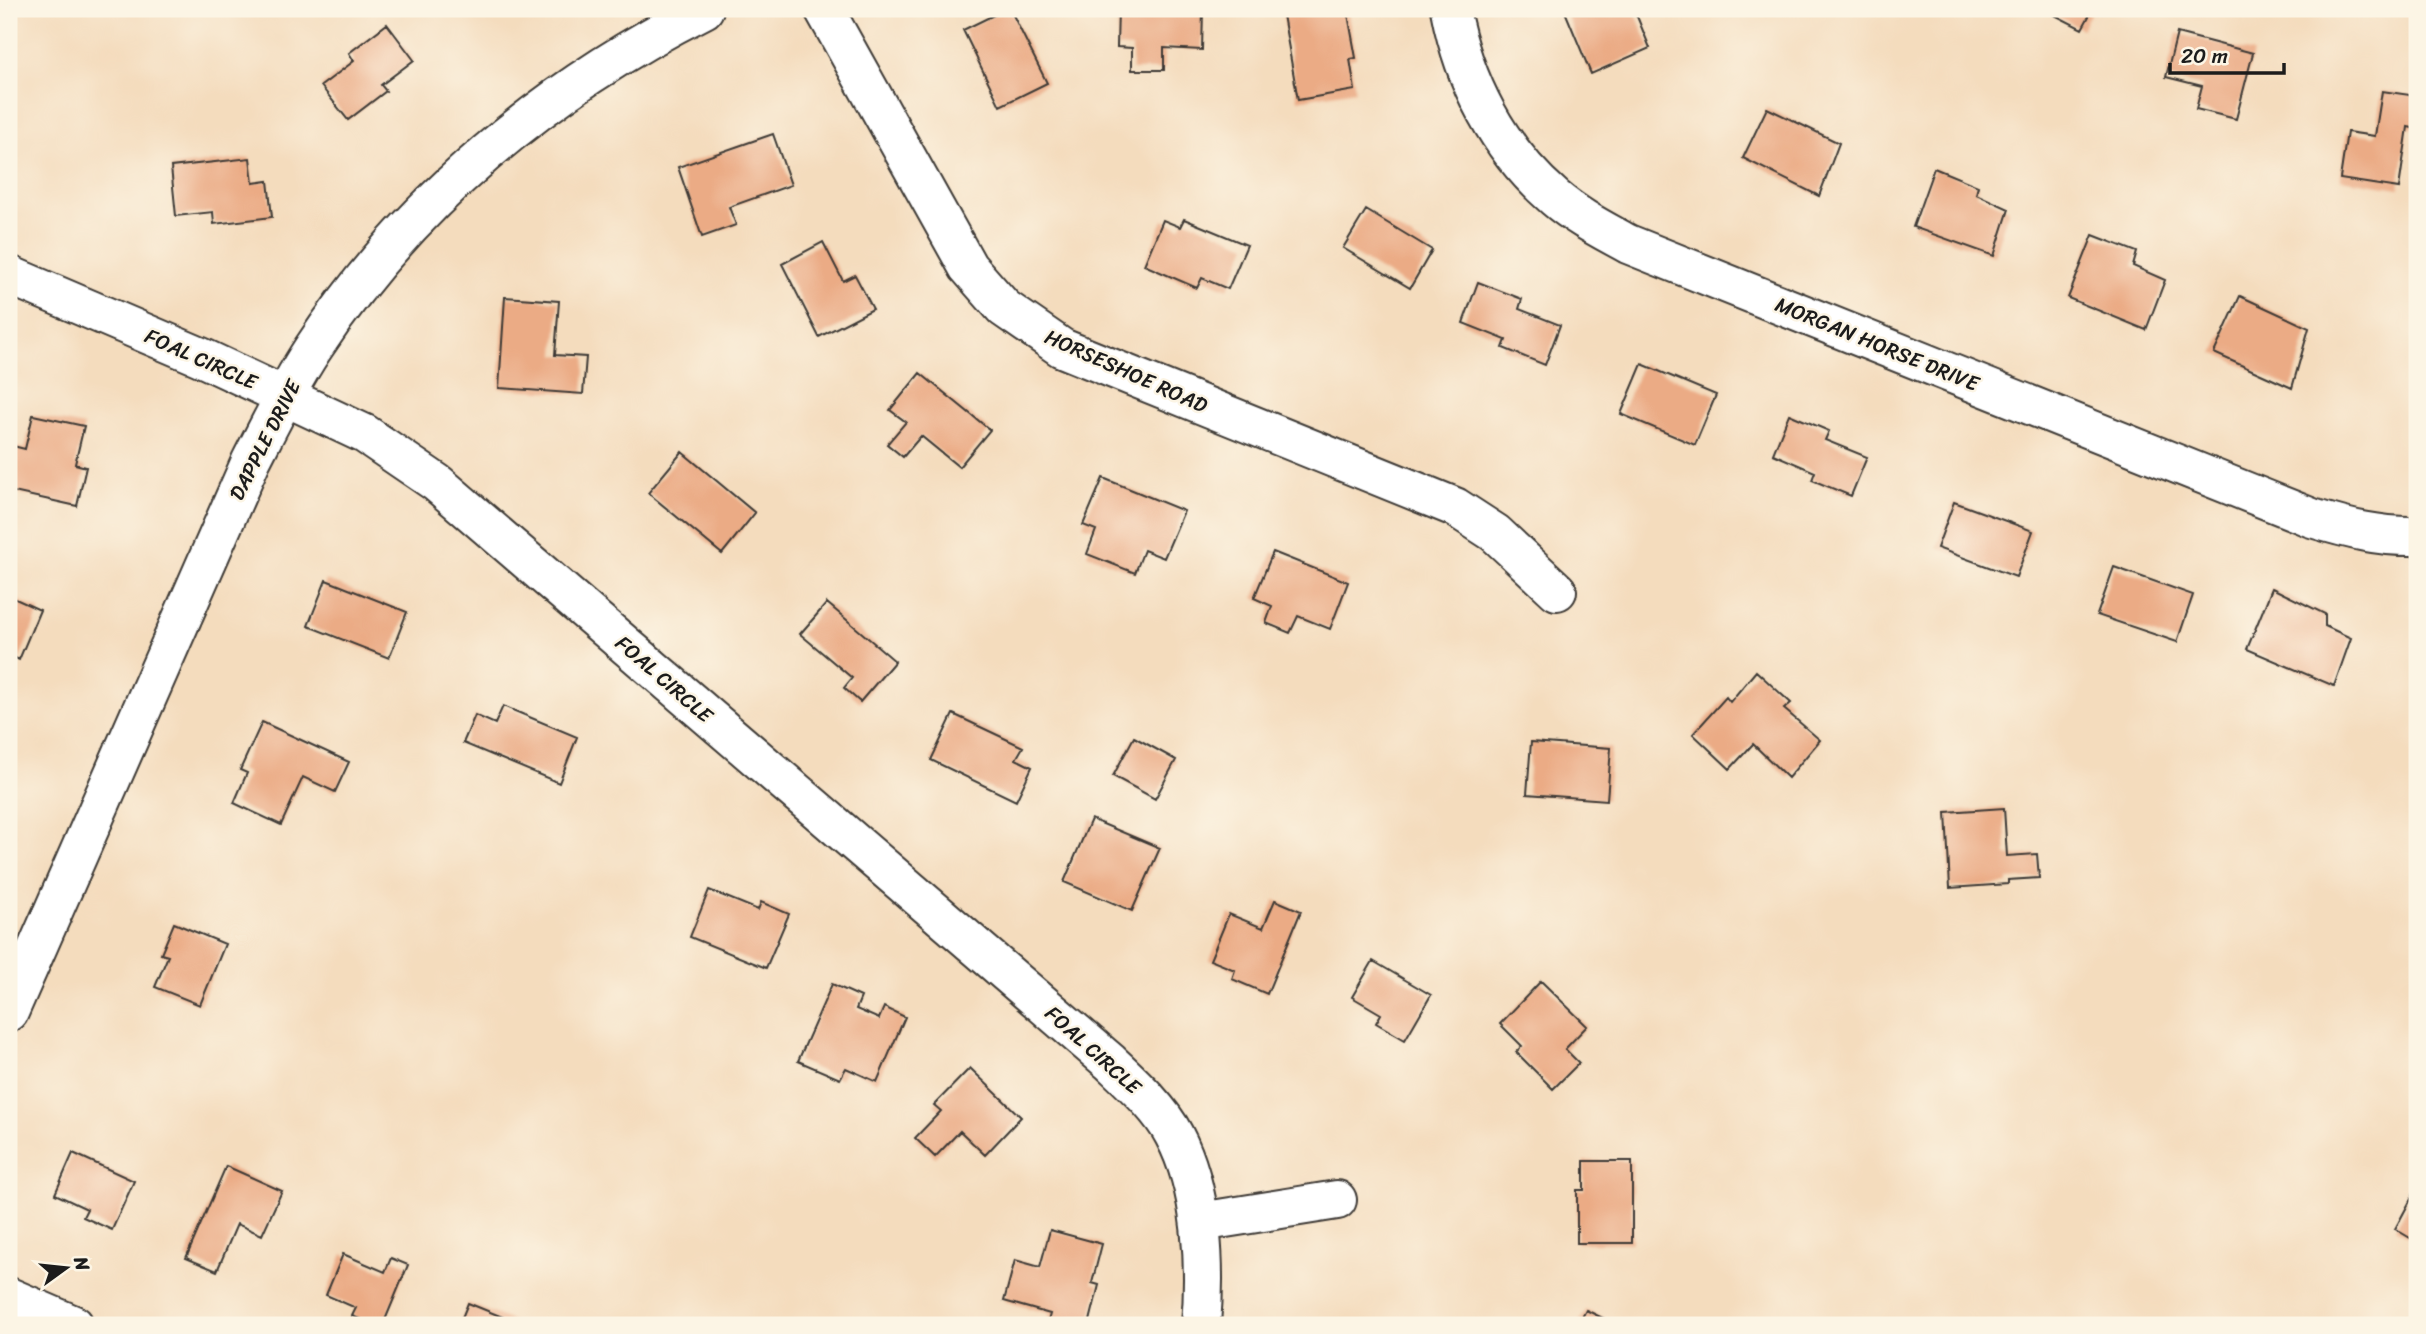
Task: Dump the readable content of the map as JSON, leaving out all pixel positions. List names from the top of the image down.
{
  "streets": {
    "street": [
      "MORGAN HORSE DRIVE",
      "FOAL CIRCLE",
      "HORSESHOE ROAD",
      "DAPPLE DRIVE"
    ]
  },
  "crossings": [
    ["FOAL CIRCLE", "DAPPLE DRIVE"]
  ],
  "scale_bar": "20 m",
  "north": "right"
}
